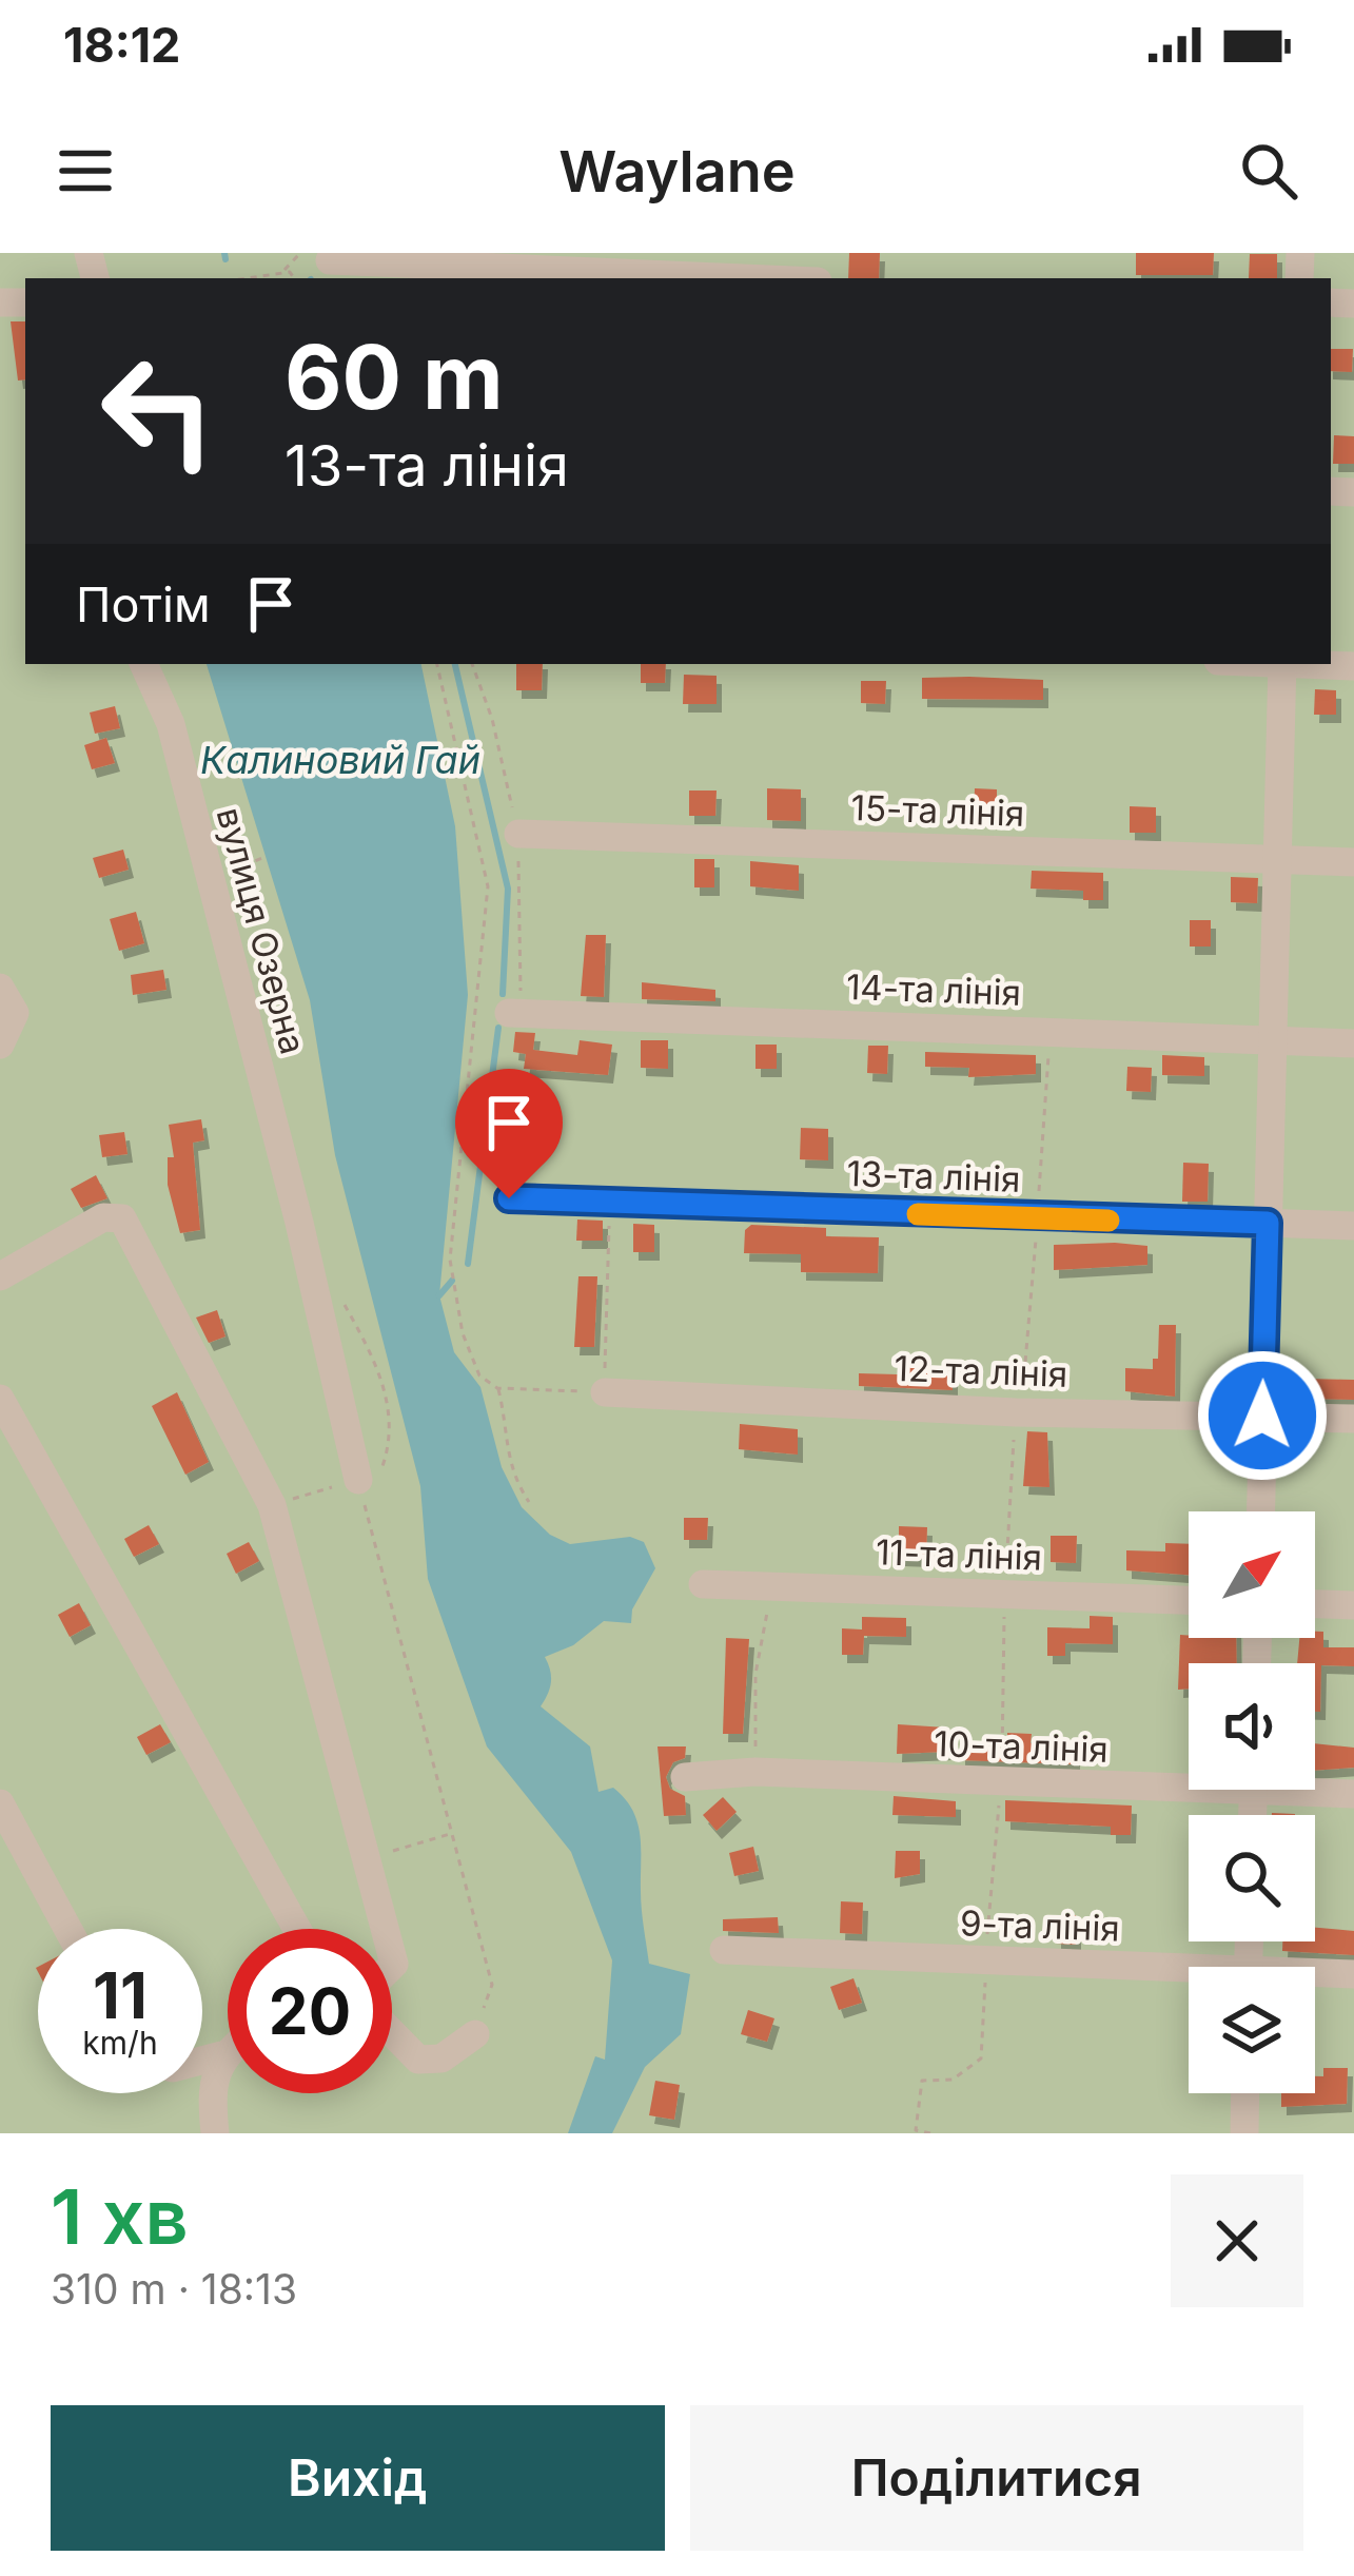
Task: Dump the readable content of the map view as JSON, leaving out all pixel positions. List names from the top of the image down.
{
  "streets": {
    "lane": [
      "15-та лінія",
      "вулиця Озерна",
      "14-та лінія",
      "13-та лінія",
      "12-та лінія",
      "11-та лінія",
      "10-та лінія",
      "9-та лінія"
    ]
  },
  "water": ["Калиновий Гай"],
  "north": "top right",
  "page": {
    "status": "18:12",
    "header": "Waylane",
    "turn": ["60 m", "13-та лінія"],
    "then": "Потім",
    "speed": "11 km/h",
    "limit": "20",
    "heading": ["1 хв", "310 m · 18:13"],
    "buttons": ["Вихід", "Поділитися"]
  }
}
